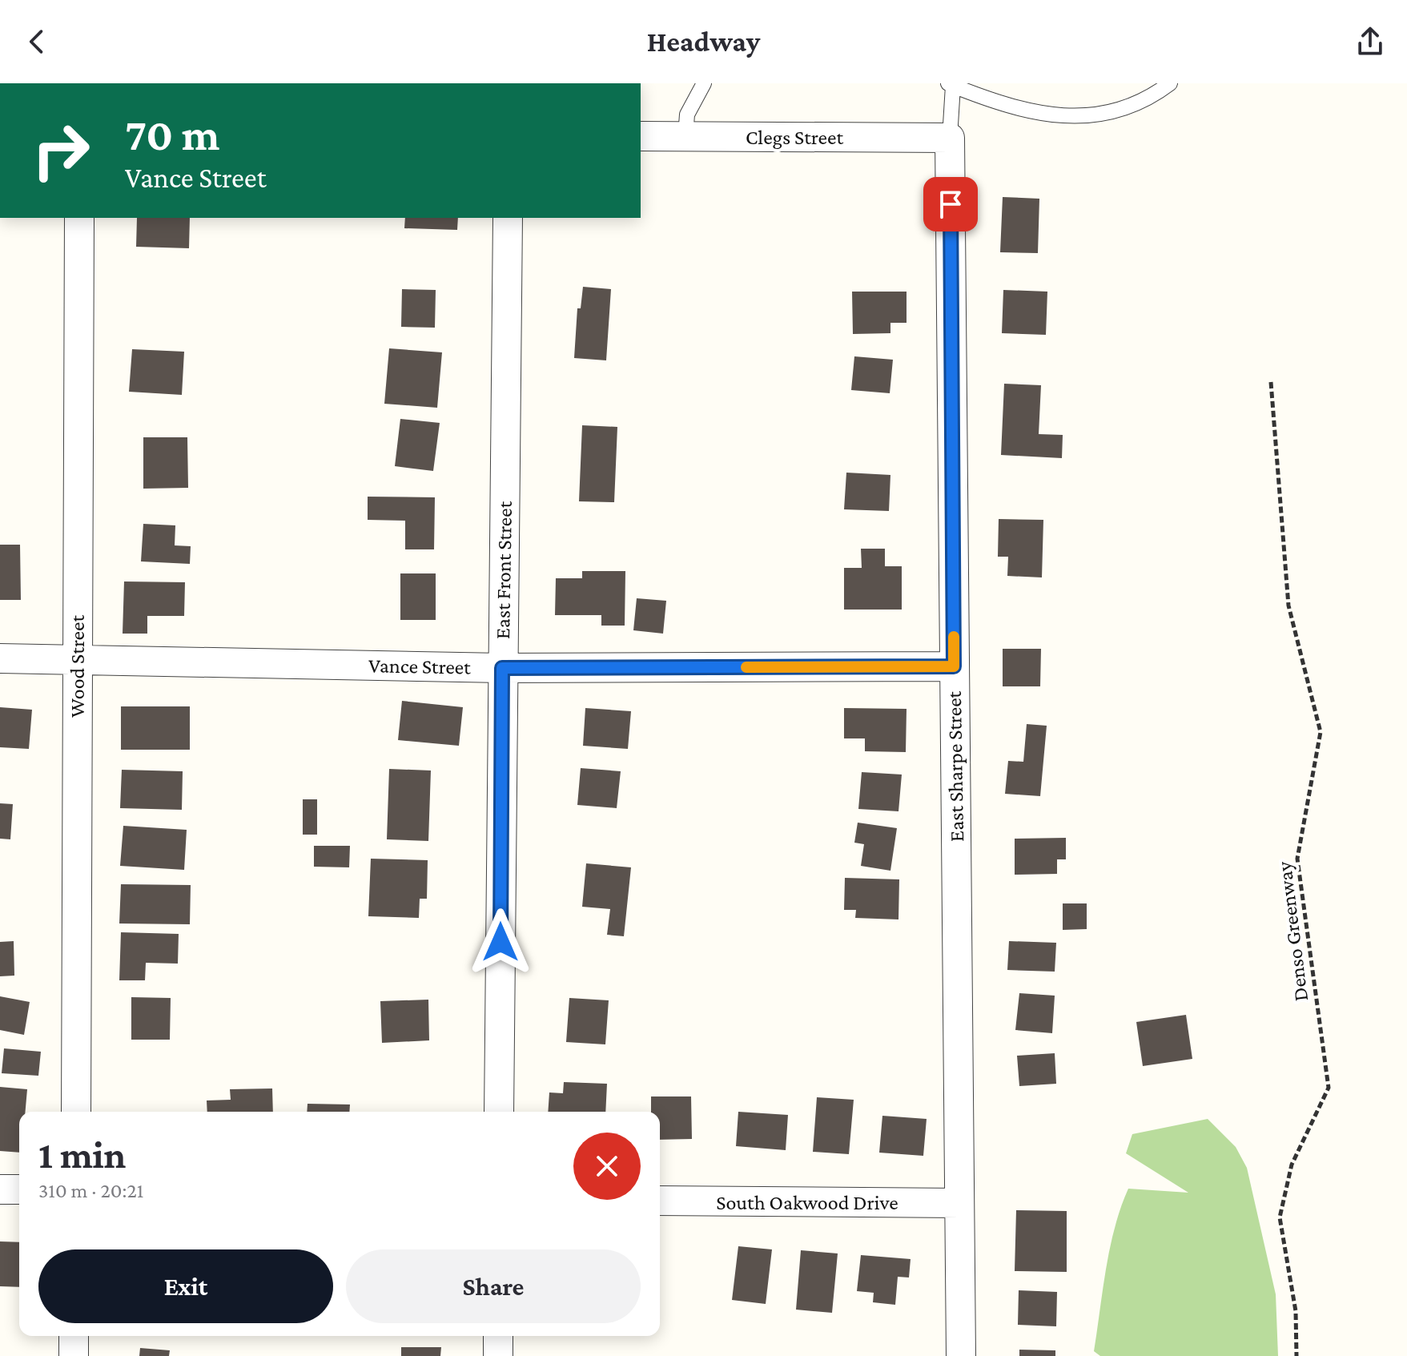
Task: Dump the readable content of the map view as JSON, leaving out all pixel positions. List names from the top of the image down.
{
  "streets": {
    "street": [
      "Clegs Street",
      "East Front Street",
      "Wood Street",
      "Vance Street",
      "East Sharpe Street",
      "South Oakwood Drive"
    ],
    "path": ["Denso Greenway"]
  },
  "crossings": [
    ["Clegs Street", "East Sharpe Street"],
    ["East Front Street", "Vance Street"],
    ["Wood Street", "Vance Street"],
    ["Vance Street", "East Sharpe Street"],
    ["East Sharpe Street", "South Oakwood Drive"]
  ],
  "page": {
    "header": "Headway",
    "turn": ["70 m", "Vance Street"],
    "heading": ["1 min", "310 m · 20:21"],
    "buttons": ["Exit", "Share"]
  }
}
